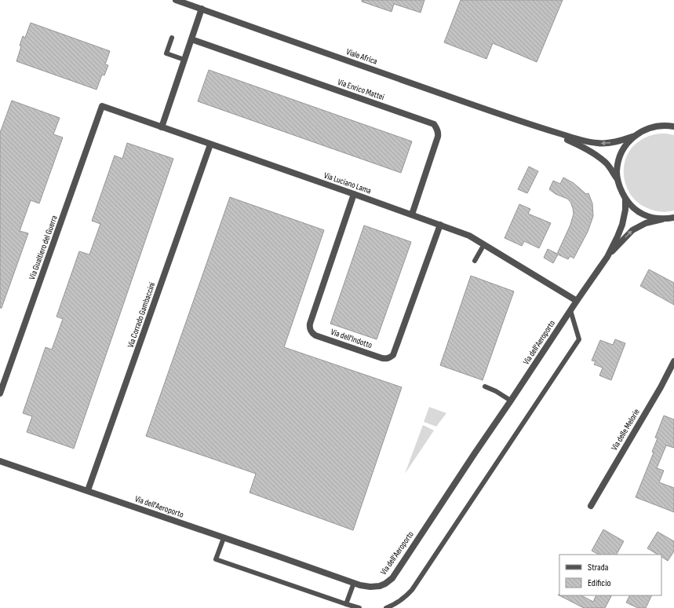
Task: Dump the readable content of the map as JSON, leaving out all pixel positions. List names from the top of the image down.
{
  "streets": {
    "street": [
      "Viale Africa",
      "Via Enrico Mattei",
      "Via Luciano Lama",
      "Via Gualtiero del Guerra",
      "Via Corrado Gambaccini",
      "Via dell'Indotto",
      "Via dell'Aeroporto",
      "Via delle Melorie"
    ]
  },
  "crossings": [
    ["Viale Africa", "Via dell'Aeroporto"],
    ["Via Enrico Mattei", "Via Luciano Lama"],
    ["Via Luciano Lama", "Via Gualtiero del Guerra"],
    ["Via Luciano Lama", "Via Corrado Gambaccini"],
    ["Via Luciano Lama", "Via dell'Indotto"],
    ["Via Luciano Lama", "Via dell'Aeroporto"],
    ["Via Corrado Gambaccini", "Via dell'Aeroporto"]
  ],
  "legend": ["Strada", "Edificio"]
}
